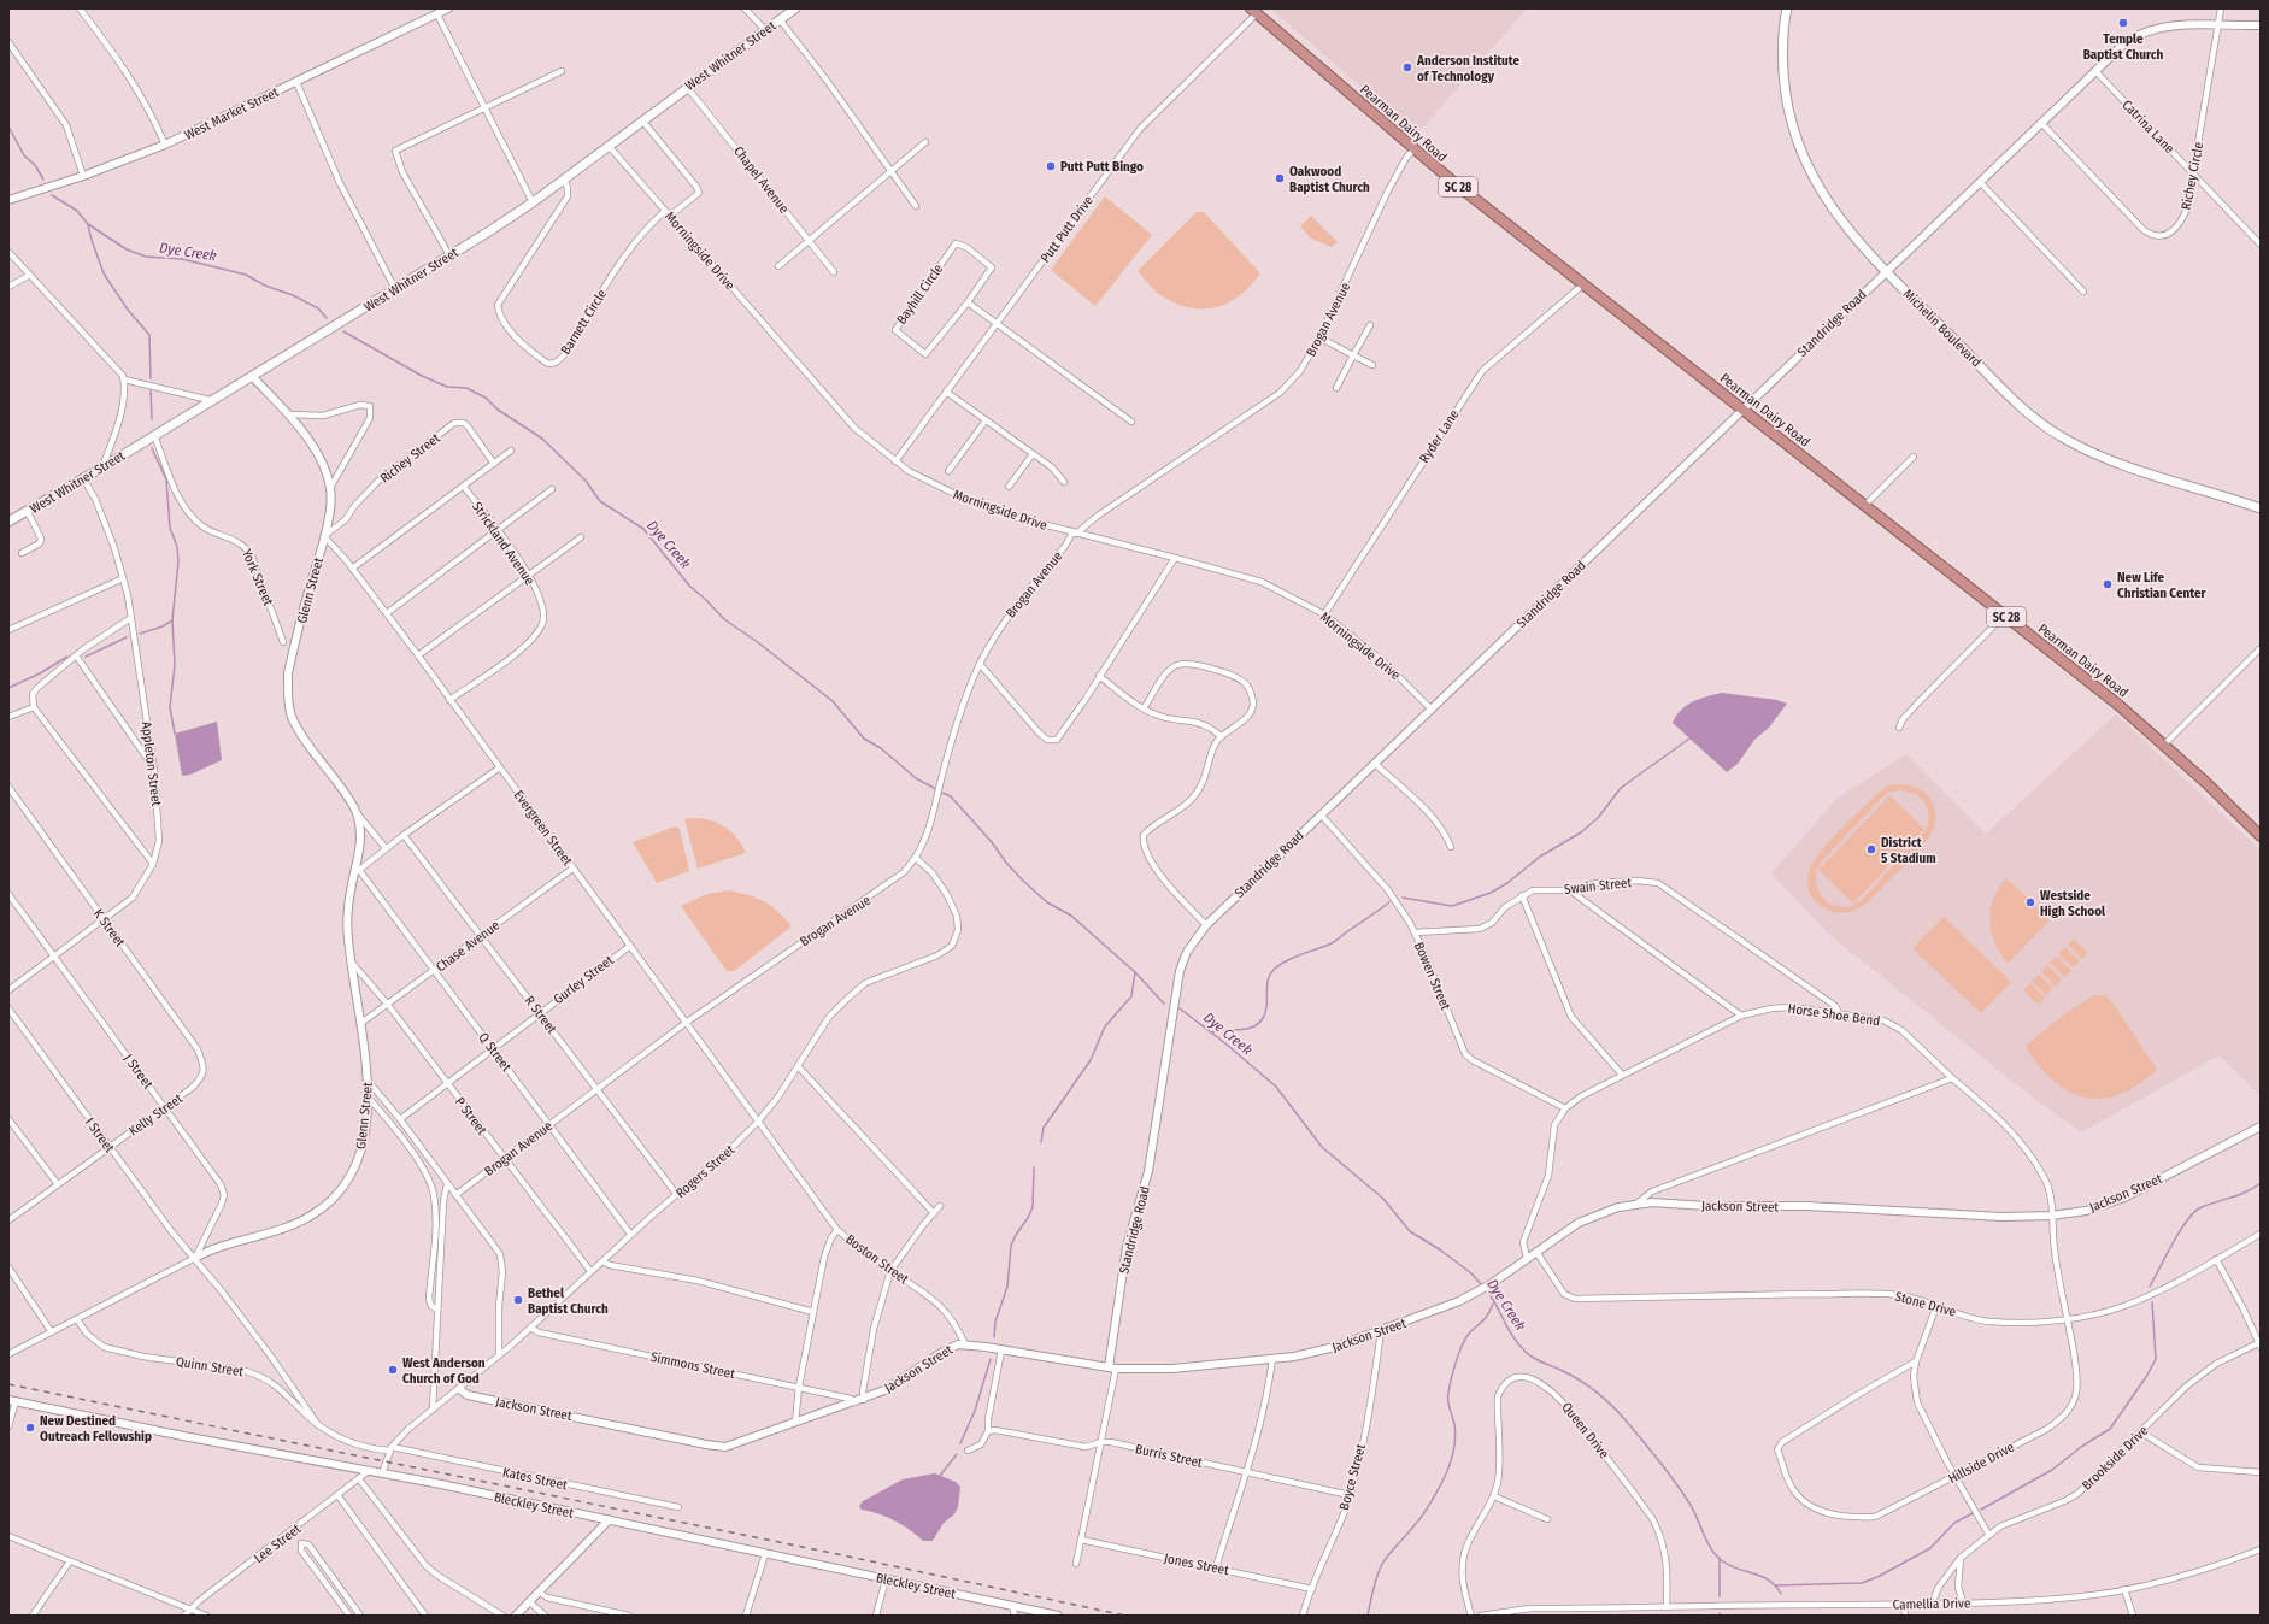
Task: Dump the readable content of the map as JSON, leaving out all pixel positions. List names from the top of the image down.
{
  "streets": {
    "highway": ["Pearman Dairy Road", "SC 28"],
    "main road": ["West Whitner Street", "Michelin Boulevard"],
    "street": [
      "West Market Street",
      "Catrina Lane",
      "Richey Circle",
      "Chapel Avenue",
      "Putt Putt Drive",
      "Morningside Drive",
      "Bayhill Circle",
      "Brogan Avenue",
      "Barnett Circle",
      "Standridge Road",
      "Ryder Lane",
      "Richey Street",
      "Strickland Avenue",
      "York Street",
      "Glenn Street",
      "Appleton Street",
      "Evergreen Street",
      "Swain Street",
      "K Street",
      "Chase Avenue",
      "Bowen Street",
      "Gurley Street",
      "R Street",
      "Horse Shoe Bend",
      "Q Street",
      "J Street",
      "Kelly Street",
      "P Street",
      "I Street",
      "Rogers Street",
      "Jackson Street",
      "Boston Street",
      "Stone Drive",
      "Simmons Street",
      "Quinn Street",
      "Queen Drive",
      "Burris Street",
      "Brookside Drive",
      "Hillside Drive",
      "Boyce Street",
      "Kates Street",
      "Bleckley Street",
      "Lee Street",
      "Jones Street",
      "Camellia Drive"
    ]
  },
  "crossings": [
    ["West Whitner Street", "Chapel Avenue"],
    ["West Whitner Street", "Morningside Drive"],
    ["West Whitner Street", "Barnett Circle"],
    ["West Whitner Street", "York Street"],
    ["West Whitner Street", "Glenn Street"],
    ["West Whitner Street", "Appleton Street"],
    ["Pearman Dairy Road", "Putt Putt Drive"],
    ["Pearman Dairy Road", "Brogan Avenue"],
    ["Pearman Dairy Road", "Standridge Road"],
    ["Pearman Dairy Road", "Ryder Lane"],
    ["Catrina Lane", "Richey Circle"],
    ["Catrina Lane", "Standridge Road"],
    ["Richey Circle", "Standridge Road"],
    ["Putt Putt Drive", "Morningside Drive"],
    ["Morningside Drive", "Brogan Avenue"],
    ["Morningside Drive", "Barnett Circle"],
    ["Morningside Drive", "Standridge Road"],
    ["Morningside Drive", "Ryder Lane"],
    ["Brogan Avenue", "Evergreen Street"],
    ["Brogan Avenue", "R Street"],
    ["Brogan Avenue", "Q Street"],
    ["Brogan Avenue", "P Street"],
    ["Brogan Avenue", "Rogers Street"],
    ["Standridge Road", "Michelin Boulevard"],
    ["Standridge Road", "Bowen Street"],
    ["Standridge Road", "Jackson Street"],
    ["Richey Street", "Glenn Street"],
    ["Richey Street", "Evergreen Street"],
    ["Strickland Avenue", "Evergreen Street"],
    ["Glenn Street", "Evergreen Street"],
    ["Glenn Street", "Chase Avenue"],
    ["Glenn Street", "Q Street"],
    ["Glenn Street", "J Street"],
    ["Glenn Street", "P Street"],
    ["Glenn Street", "I Street"],
    ["Glenn Street", "Quinn Street"],
    ["Appleton Street", "K Street"],
    ["Appleton Street", "J Street"],
    ["Evergreen Street", "Chase Avenue"],
    ["Evergreen Street", "Gurley Street"],
    ["Evergreen Street", "Rogers Street"],
    ["Evergreen Street", "Boston Street"],
    ["Swain Street", "Bowen Street"],
    ["Swain Street", "Horse Shoe Bend"],
    ["K Street", "Kelly Street"],
    ["Chase Avenue", "R Street"],
    ["Chase Avenue", "Q Street"],
    ["Chase Avenue", "P Street"],
    ["Bowen Street", "Horse Shoe Bend"],
    ["Gurley Street", "R Street"],
    ["Gurley Street", "Q Street"],
    ["Gurley Street", "P Street"],
    ["R Street", "Rogers Street"],
    ["Horse Shoe Bend", "Jackson Street"],
    ["Horse Shoe Bend", "Hillside Drive"],
    ["Q Street", "Rogers Street"],
    ["J Street", "Kelly Street"],
    ["J Street", "I Street"],
    ["Kelly Street", "I Street"],
    ["P Street", "Rogers Street"],
    ["I Street", "Quinn Street"],
    ["Rogers Street", "Jackson Street"],
    ["Rogers Street", "Boston Street"],
    ["Rogers Street", "Simmons Street"],
    ["Rogers Street", "Quinn Street"],
    ["Rogers Street", "Kates Street"],
    ["Jackson Street", "Boston Street"],
    ["Jackson Street", "Stone Drive"],
    ["Jackson Street", "Simmons Street"],
    ["Jackson Street", "Hillside Drive"],
    ["Jackson Street", "Boyce Street"],
    ["Stone Drive", "Hillside Drive"],
    ["Quinn Street", "Kates Street"],
    ["Queen Drive", "Camellia Drive"],
    ["Burris Street", "Boyce Street"],
    ["Brookside Drive", "Camellia Drive"],
    ["Boyce Street", "Jones Street"],
    ["Bleckley Street", "Lee Street"]
  ],
  "water": ["Dye Creek"],
  "places": [
    "Temple Baptist Church",
    "Anderson Institute of Technology",
    "Putt Putt Bingo",
    "Oakwood Baptist Church",
    "New Life Christian Center",
    "District 5 Stadium",
    "Westside High School",
    "Bethel Baptist Church",
    "West Anderson Church of God",
    "New Destined Outreach Fellowship"
  ]
}
